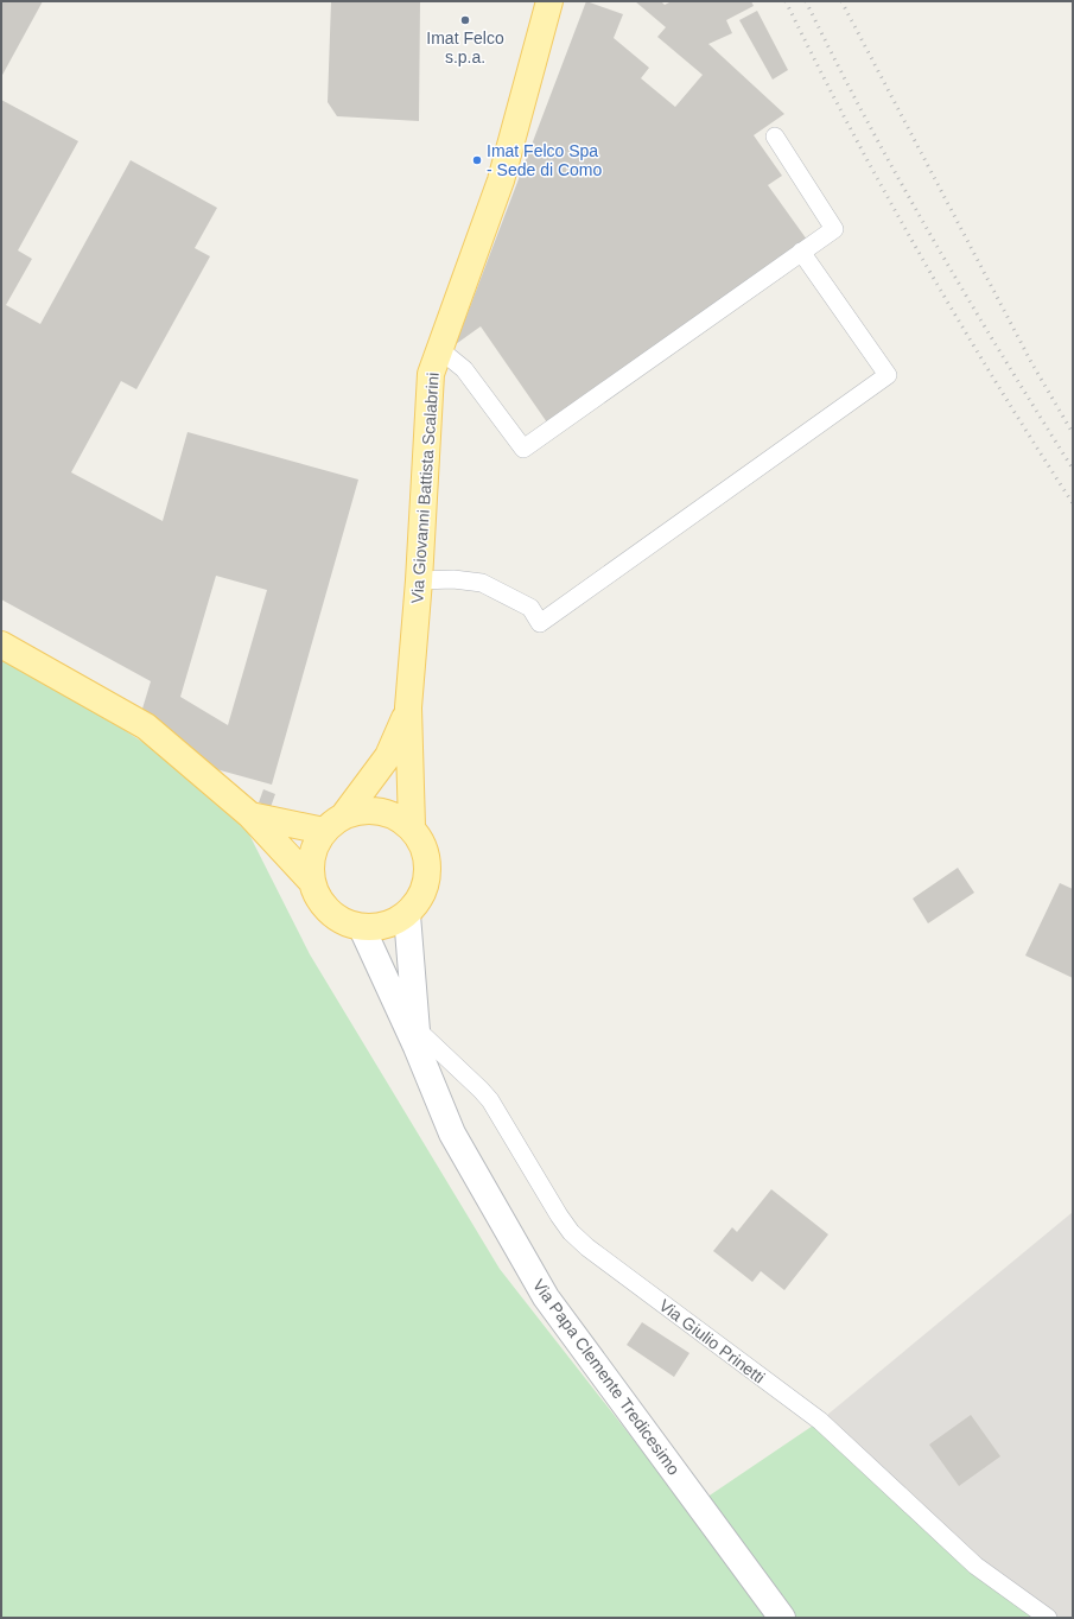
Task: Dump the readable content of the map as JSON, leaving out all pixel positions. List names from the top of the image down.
{
  "streets": {
    "main road": ["Via Giovanni Battista Scalabrini"],
    "street": ["Via Papa Clemente Tredicesimo"],
    "lane": ["Via Giulio Prinetti"]
  },
  "crossings": [
    ["Via Giovanni Battista Scalabrini", "Via Papa Clemente Tredicesimo"],
    ["Via Giulio Prinetti", "Via Papa Clemente Tredicesimo"]
  ],
  "places": ["Imat Felco s.p.a.", "Imat Felco Spa - Sede di Como"]
}
